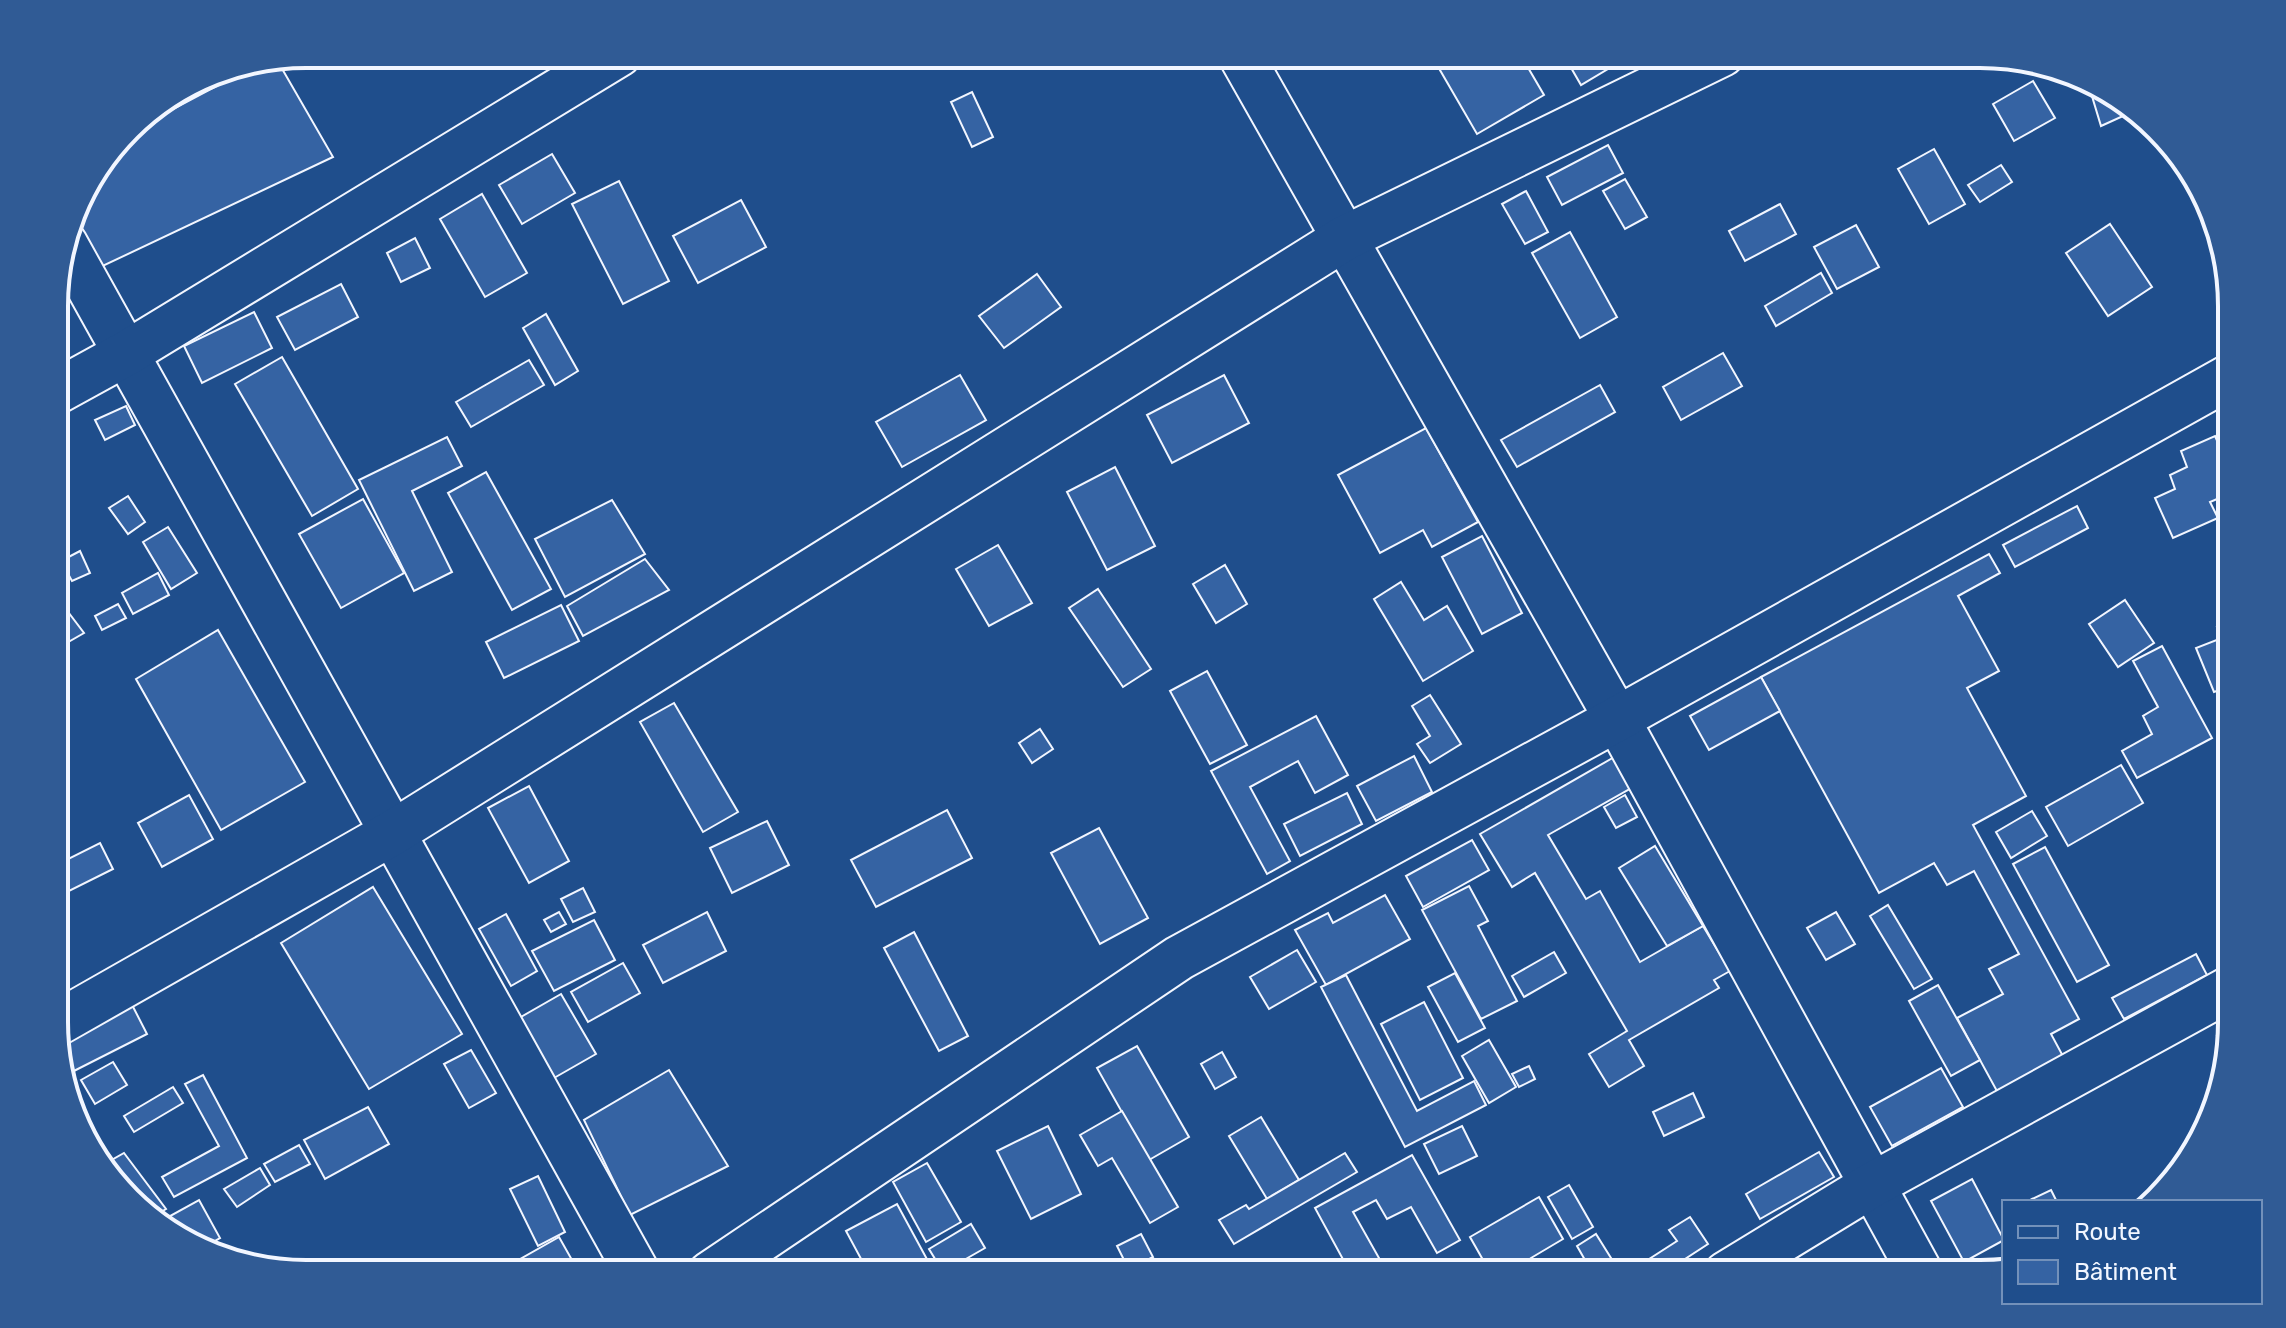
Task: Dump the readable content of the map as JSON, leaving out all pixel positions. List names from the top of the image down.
{
  "legend": ["Route", "Bâtiment"]
}
